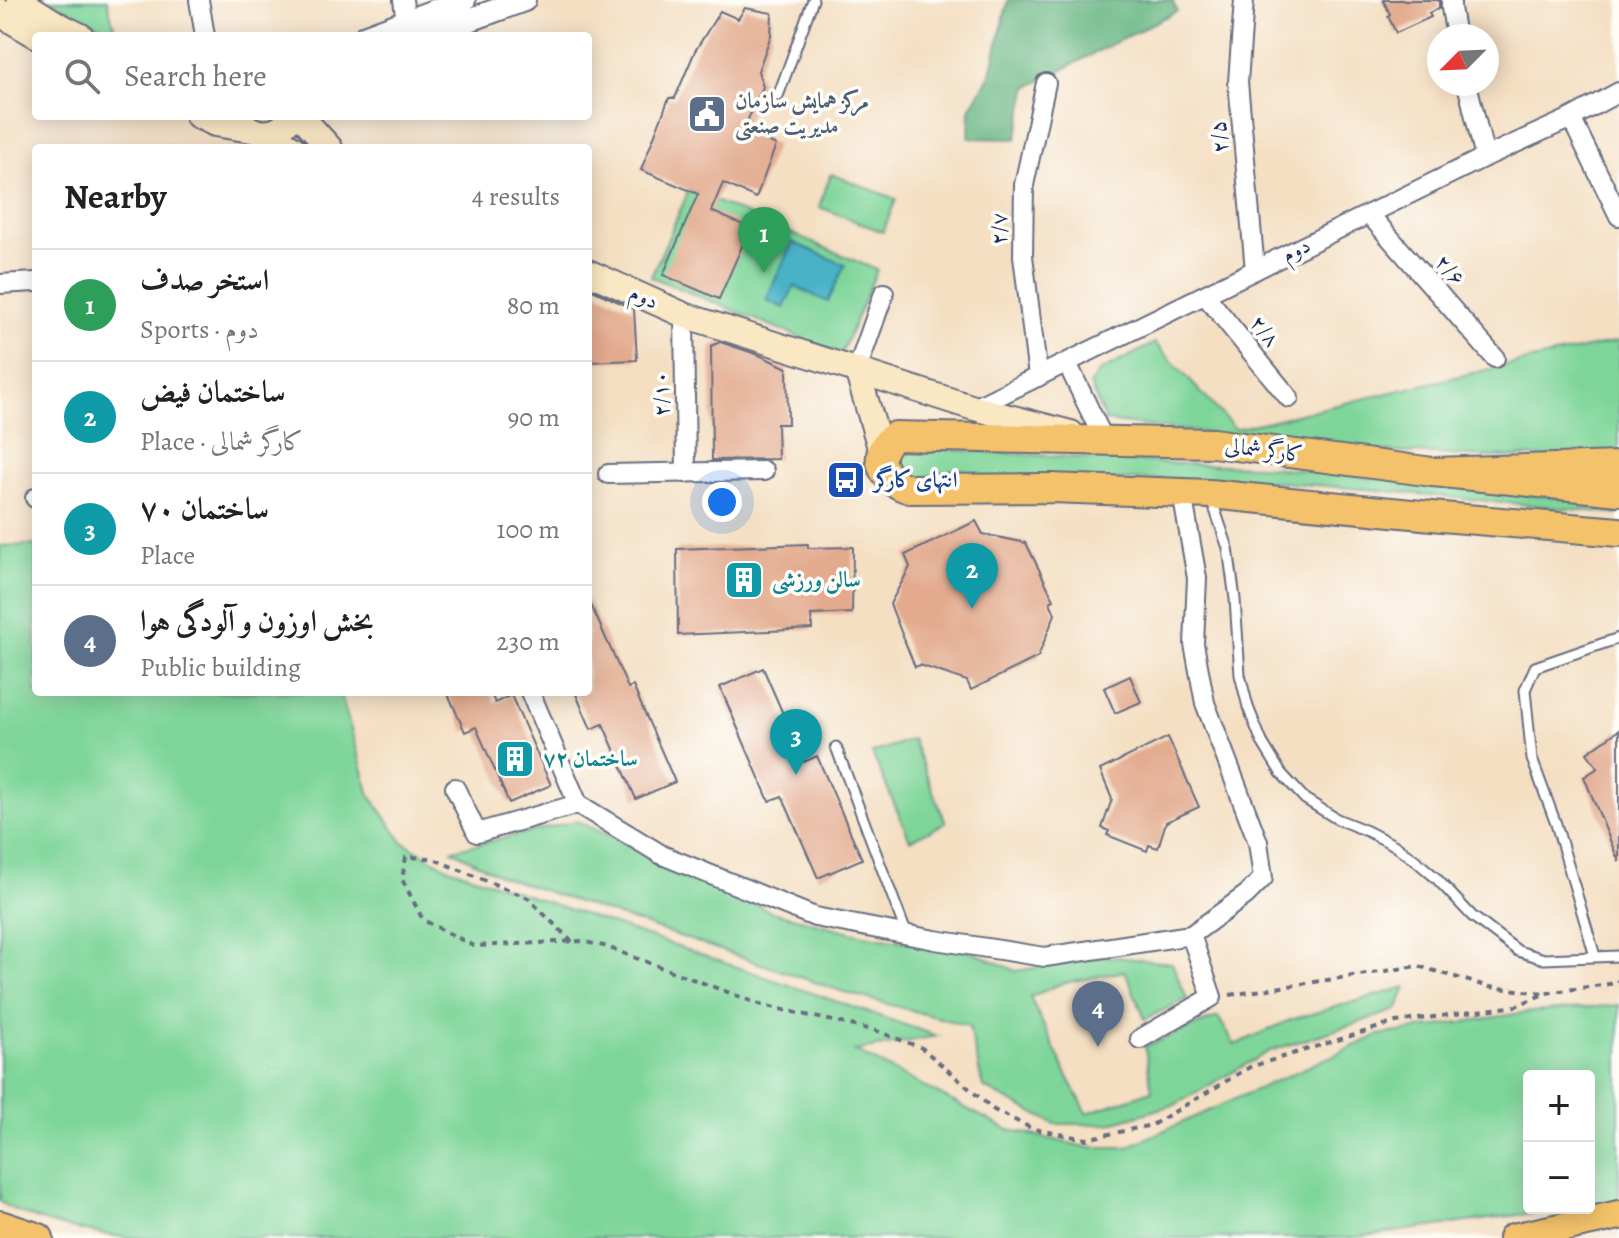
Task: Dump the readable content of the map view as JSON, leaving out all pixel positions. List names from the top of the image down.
{
  "streets": {
    "main road": ["دوم", "کارگر شمالی"],
    "street": [
      "۲/۵",
      "۲/۷",
      "۲/۶",
      "۲/۸",
      "۲/۱۰"
    ]
  },
  "crossings": [
    ["۲/۵", "دوم"],
    ["۲/۷", "دوم"],
    ["دوم", "۲/۶"],
    ["دوم", "۲/۸"],
    ["دوم", "۲/۱۰"],
    ["دوم", "کارگر شمالی"]
  ],
  "places": {
    "public building": ["مرکز همایش سازمان مدیریت صنعتی"],
    "bus stop": ["انتهای کارگر"],
    "building": ["سالن ورزشی", "ساختمان ۷۲"]
  },
  "north": "bottom left",
  "page": {
    "search": "Search here",
    "heading": ["Nearby", "4 results"],
    "pins": [
      "1",
      "2",
      "3",
      "4"
    ],
    "list": [
      {
        "mark": "1",
        "name": "استخر صدف",
        "note": "Sports · دوم",
        "value": "80 m"
      },
      {
        "mark": "2",
        "name": "ساختمان فیض",
        "note": "Place · کارگر شمالی",
        "value": "90 m"
      },
      {
        "mark": "3",
        "name": "ساختمان ۷۰",
        "note": "Place",
        "value": "100 m"
      },
      {
        "mark": "4",
        "name": "بخش اوزون و آلودگی هوا",
        "note": "Public building",
        "value": "230 m"
      }
    ],
    "map_buttons": ["+", "−"]
  }
}
